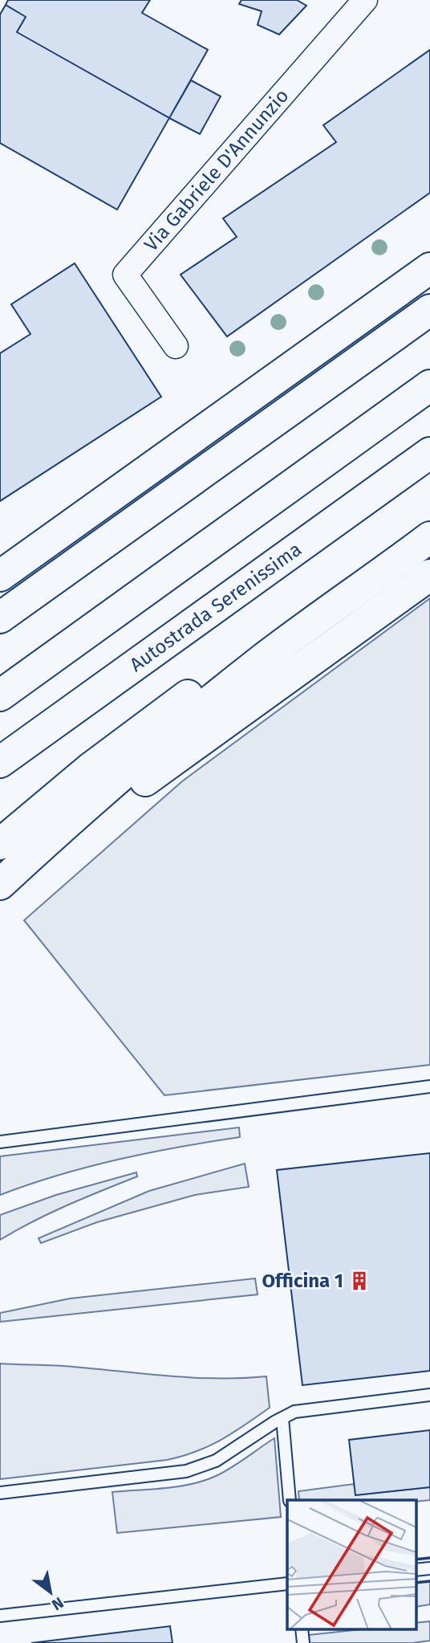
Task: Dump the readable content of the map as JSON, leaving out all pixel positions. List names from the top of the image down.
{
  "streets": {
    "highway": ["Autostrada Serenissima"],
    "street": ["Via Gabriele D'Annunzio"]
  },
  "places": {
    "building": ["Officina 1"]
  },
  "north": "bottom right"
}
